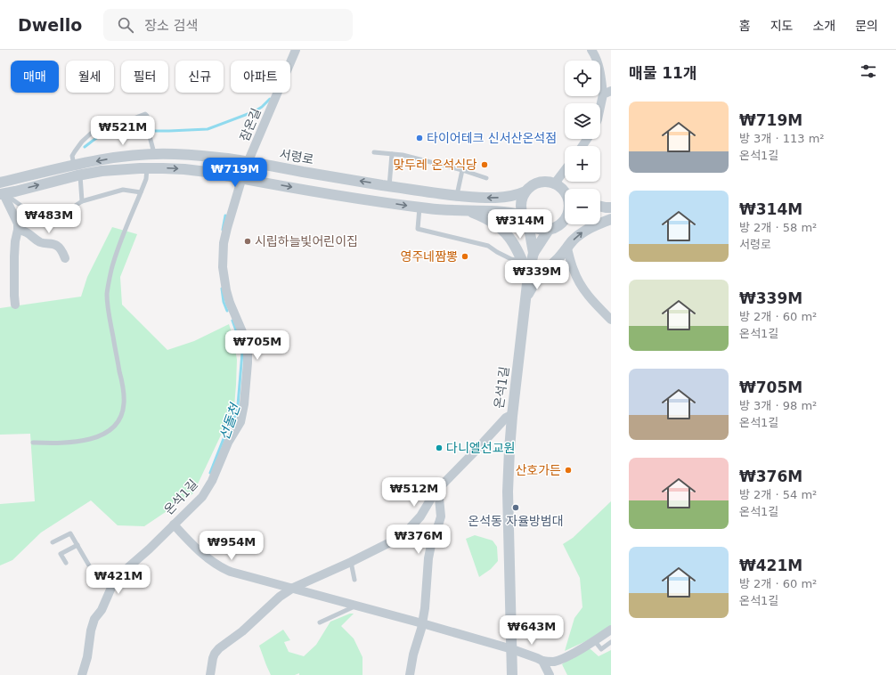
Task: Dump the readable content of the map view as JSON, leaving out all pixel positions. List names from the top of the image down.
{
  "streets": {
    "street": ["잠온길", "서령로", "온석1길"]
  },
  "crossings": [
    ["잠온길", "서령로"],
    ["잠온길", "온석1길"],
    ["서령로", "온석1길"]
  ],
  "water": ["선돌천"],
  "places": [
    "타이어테크 신서산온석점",
    "맞두레 온석식당",
    "시립하늘빛어린이집",
    "영주네짬뽕",
    "다니엘선교원",
    "산호가든",
    "온석동 자율방범대"
  ],
  "page": {
    "header": "Dwello",
    "search": "장소 검색",
    "nav": [
      "홈",
      "지도",
      "소개",
      "문의"
    ],
    "heading": "매물 11개",
    "map_buttons": ["+", "−"],
    "chip": [
      "매매",
      "월세",
      "필터",
      "신규",
      "아파트"
    ],
    "list": [
      {
        "name": "₩719M",
        "note": "방 3개 · 113 m² · 온석1길"
      },
      {
        "name": "₩314M",
        "note": "방 2개 · 58 m² · 서령로"
      },
      {
        "name": "₩339M",
        "note": "방 2개 · 60 m² · 온석1길"
      },
      {
        "name": "₩705M",
        "note": "방 3개 · 98 m² · 온석1길"
      },
      {
        "name": "₩376M",
        "note": "방 2개 · 54 m² · 온석1길"
      },
      {
        "name": "₩421M",
        "note": "방 2개 · 60 m² · 온석1길"
      }
    ],
    "price": [
      "₩521M",
      "₩719M",
      "₩483M",
      "₩314M",
      "₩339M",
      "₩705M",
      "₩512M",
      "₩376M",
      "₩954M",
      "₩421M",
      "₩643M"
    ]
  }
}
